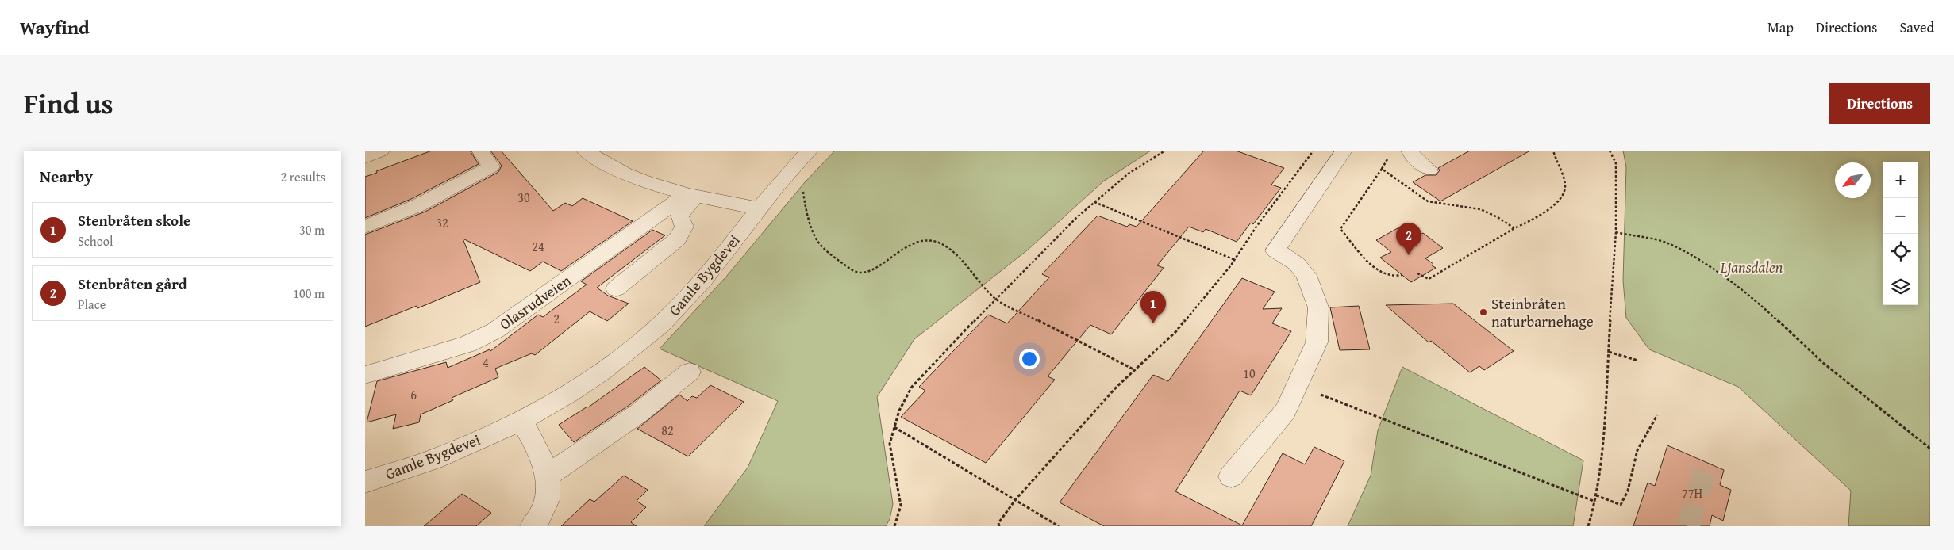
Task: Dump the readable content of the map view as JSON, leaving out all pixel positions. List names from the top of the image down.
{
  "streets": {
    "street": ["Gamle Bygdevei", "Olasrudveien"]
  },
  "parks": ["Ljansdalen"],
  "places": ["Steinbråten naturbarnehage"],
  "house_numbers": [
    "30",
    "32",
    "24",
    "2",
    "4",
    "10",
    "6",
    "82",
    "77H"
  ],
  "north": "bottom left",
  "page": {
    "header": "Wayfind",
    "nav": ["Map", "Directions", "Saved"],
    "title": "Find us",
    "buttons": "Directions",
    "heading": ["Nearby", "2 results"],
    "map_buttons": ["+", "−"],
    "list": [
      {
        "mark": "1",
        "name": "Stenbråten skole",
        "note": "School",
        "value": "30 m"
      },
      {
        "mark": "2",
        "name": "Stenbråten gård",
        "note": "Place",
        "value": "100 m"
      }
    ],
    "pins": ["2", "1"]
  }
}
